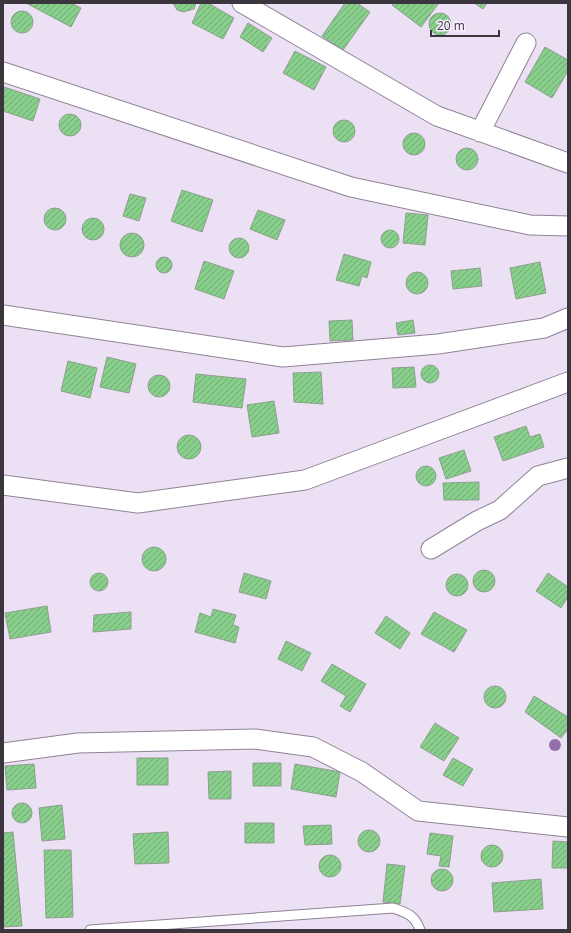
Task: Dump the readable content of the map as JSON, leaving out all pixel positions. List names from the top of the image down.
{
  "scale_bar": "20 m"
}
